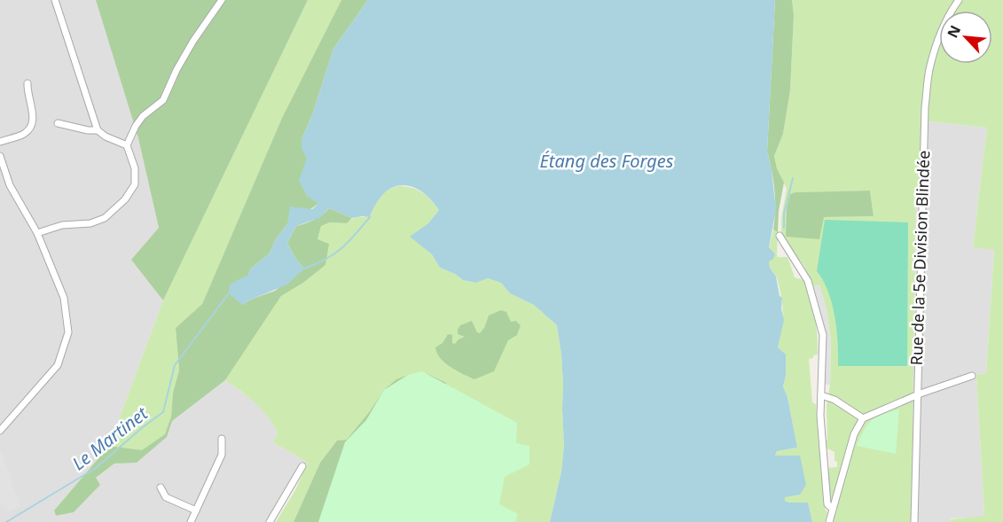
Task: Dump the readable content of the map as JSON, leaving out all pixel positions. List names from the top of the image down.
{
  "streets": {
    "street": ["Rue de la 5e Division Blindée"]
  },
  "water": ["Étang des Forges", "Le Martinet"],
  "north": "top left"
}
